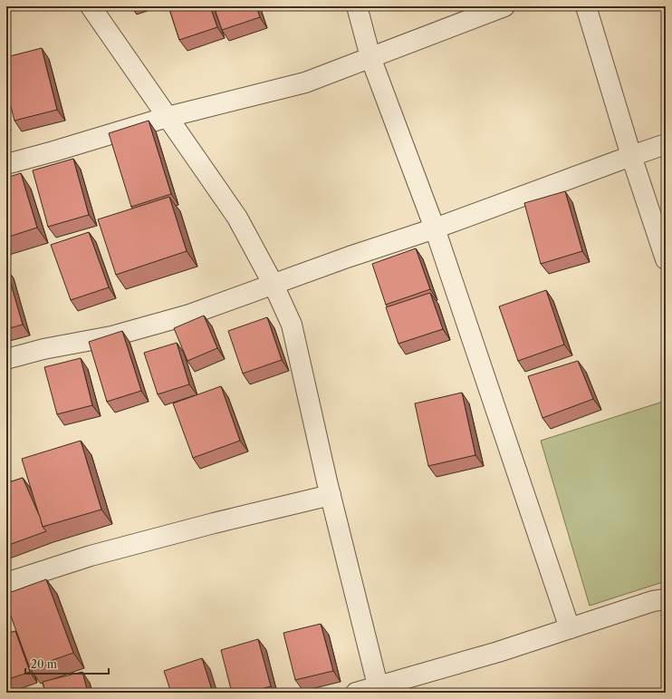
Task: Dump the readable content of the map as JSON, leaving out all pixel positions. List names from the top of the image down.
{
  "scale_bar": "20 m"
}
